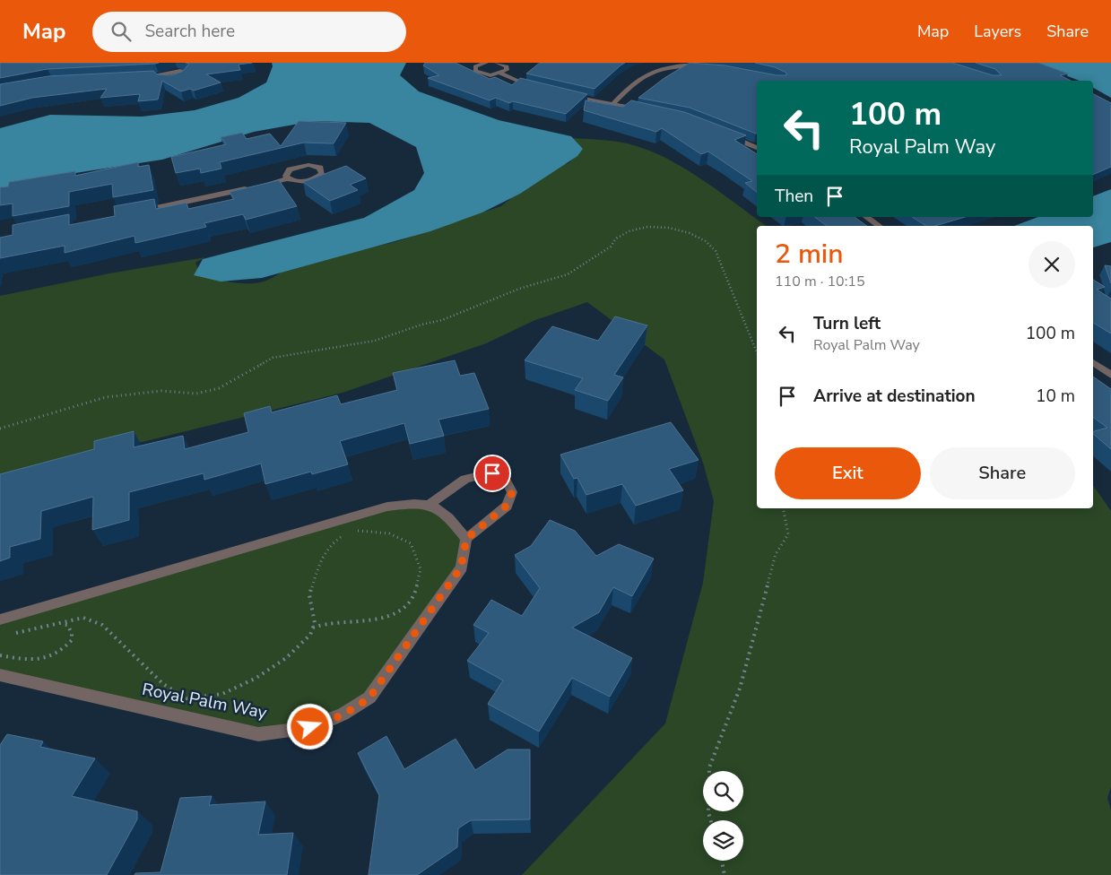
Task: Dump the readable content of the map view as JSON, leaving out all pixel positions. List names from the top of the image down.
{
  "streets": {
    "street": ["Royal Palm Way"]
  },
  "page": {
    "header": "Map",
    "search": "Search here",
    "nav": ["Map", "Layers", "Share"],
    "turn": ["100 m", "Royal Palm Way"],
    "then": "Then",
    "heading": ["2 min", "110 m · 10:15"],
    "list": [
      {
        "name": "Turn left",
        "note": "Royal Palm Way",
        "value": "100 m"
      },
      {
        "name": "Arrive at destination",
        "value": "10 m"
      }
    ],
    "buttons": ["Exit", "Share"]
  }
}
